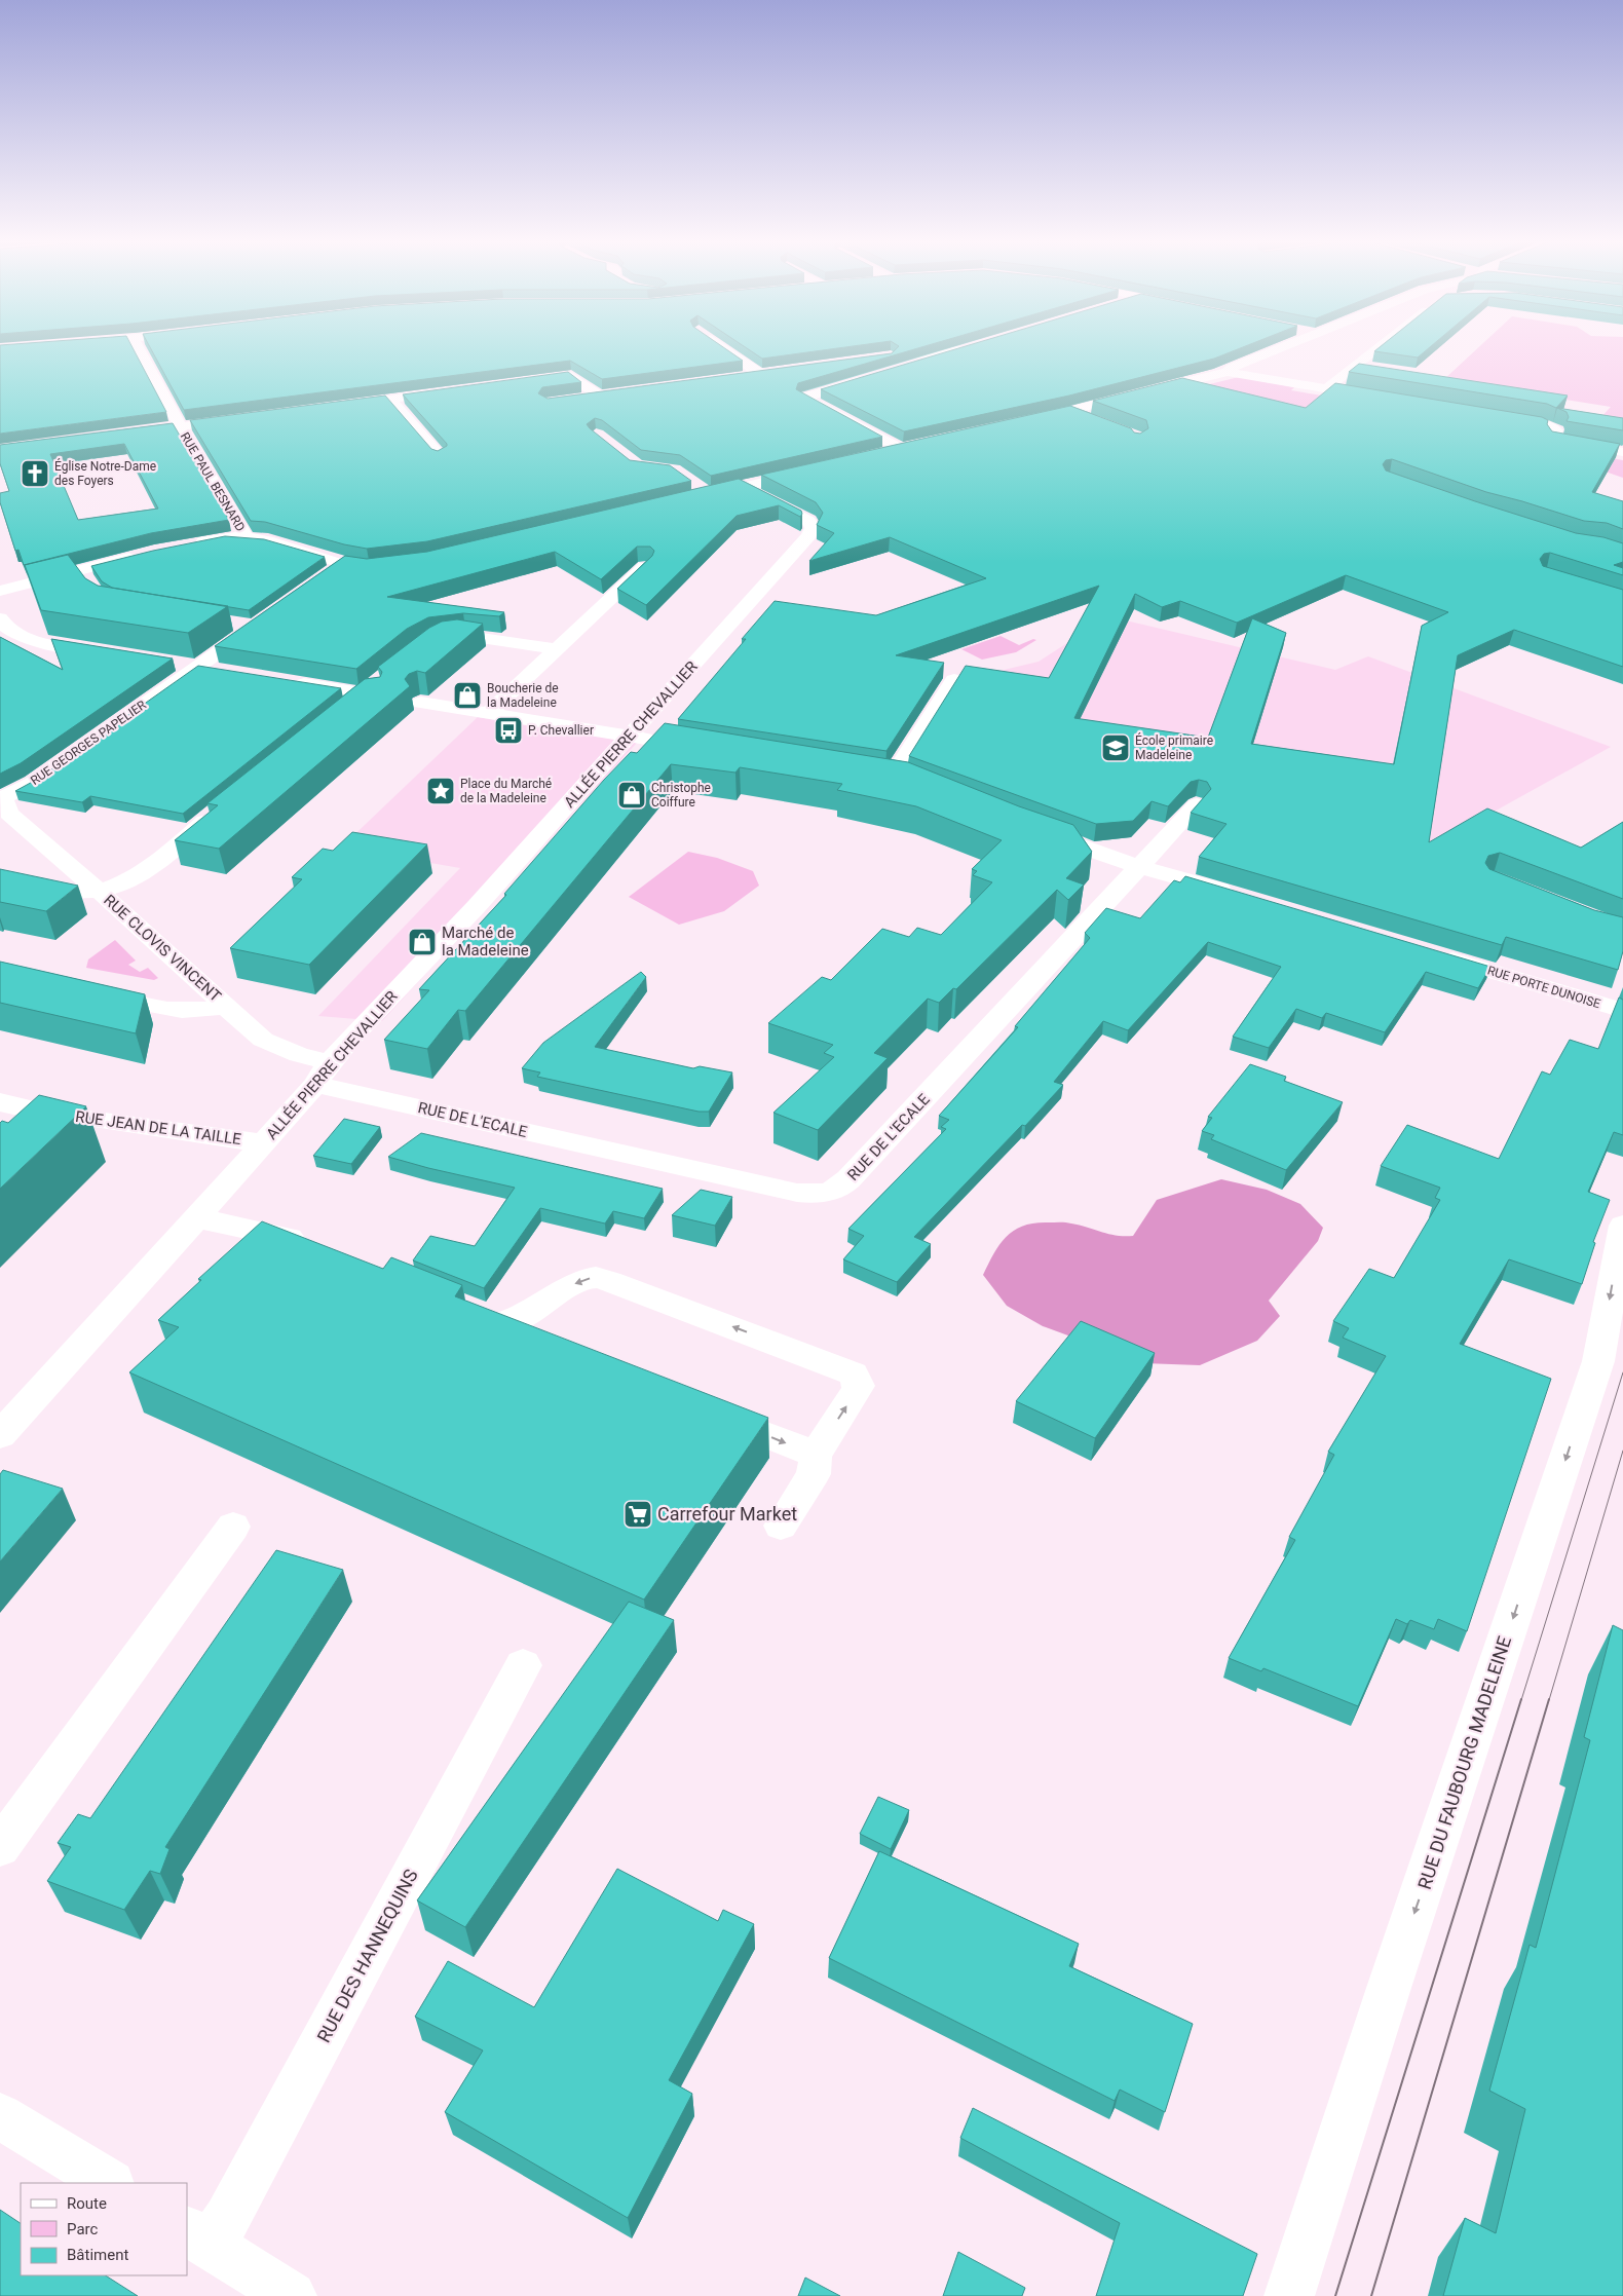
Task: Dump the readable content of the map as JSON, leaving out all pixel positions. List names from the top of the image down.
{
  "streets": {
    "street": [
      "RUE PAUL BESNARD",
      "ALLÉE PIERRE CHEVALLIER",
      "RUE GEORGES PAPELIER",
      "RUE CLOVIS VINCENT",
      "RUE PORTE DUNOISE",
      "RUE DE L'ECALE",
      "RUE JEAN DE LA TAILLE",
      "RUE DU FAUBOURG MADELEINE",
      "RUE DES HANNEQUINS"
    ]
  },
  "crossings": [
    ["ALLÉE PIERRE CHEVALLIER", "RUE CLOVIS VINCENT"],
    ["ALLÉE PIERRE CHEVALLIER", "RUE DE L'ECALE"],
    ["ALLÉE PIERRE CHEVALLIER", "RUE JEAN DE LA TAILLE"],
    ["RUE GEORGES PAPELIER", "RUE CLOVIS VINCENT"]
  ],
  "one_way": ["RUE DU FAUBOURG MADELEINE"],
  "places": {
    "church": ["Église Notre-Dame des Foyers"],
    "shop": ["Boucherie de la Madeleine", "Christophe Coiffure", "Marché de la Madeleine"],
    "bus stop": ["P. Chevallier"],
    "school or university": ["École primaire Madeleine"],
    "place": ["Place du Marché de la Madeleine"],
    "supermarket": ["Carrefour Market"]
  },
  "legend": ["Route", "Parc", "Bâtiment"]
}
